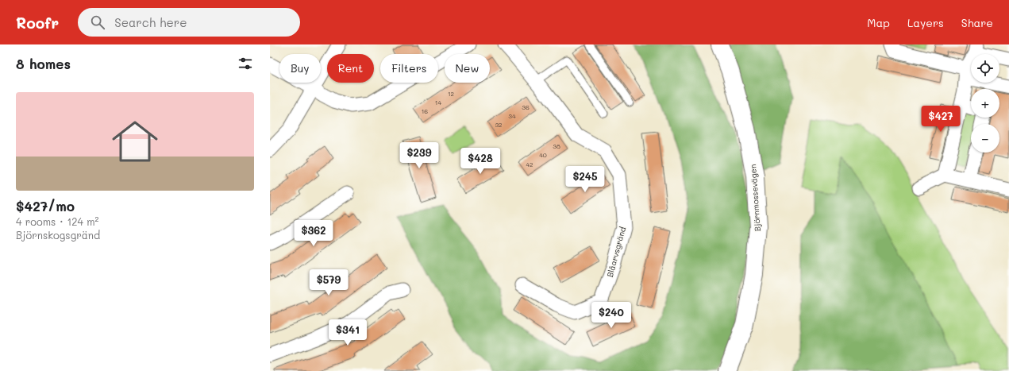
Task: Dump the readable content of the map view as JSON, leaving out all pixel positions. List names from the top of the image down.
{
  "streets": {
    "street": ["Björnmossevägen", "Blåarvsgränd"]
  },
  "house_numbers": [
    "12",
    "14",
    "36",
    "16",
    "34",
    "32",
    "38",
    "40",
    "42"
  ],
  "page": {
    "header": "Roofr",
    "search": "Search here",
    "nav": ["Map", "Layers", "Share"],
    "heading": "8 homes",
    "map_buttons": ["+", "−"],
    "chip": [
      "Buy",
      "Rent",
      "Filters",
      "New"
    ],
    "list": [
      {
        "name": "$427/mo",
        "note": "4 rooms · 124 m² · Björnskogsgränd"
      }
    ],
    "price": [
      "$427",
      "$239",
      "$428",
      "$245",
      "$362",
      "$579",
      "$240",
      "$341"
    ]
  }
}
